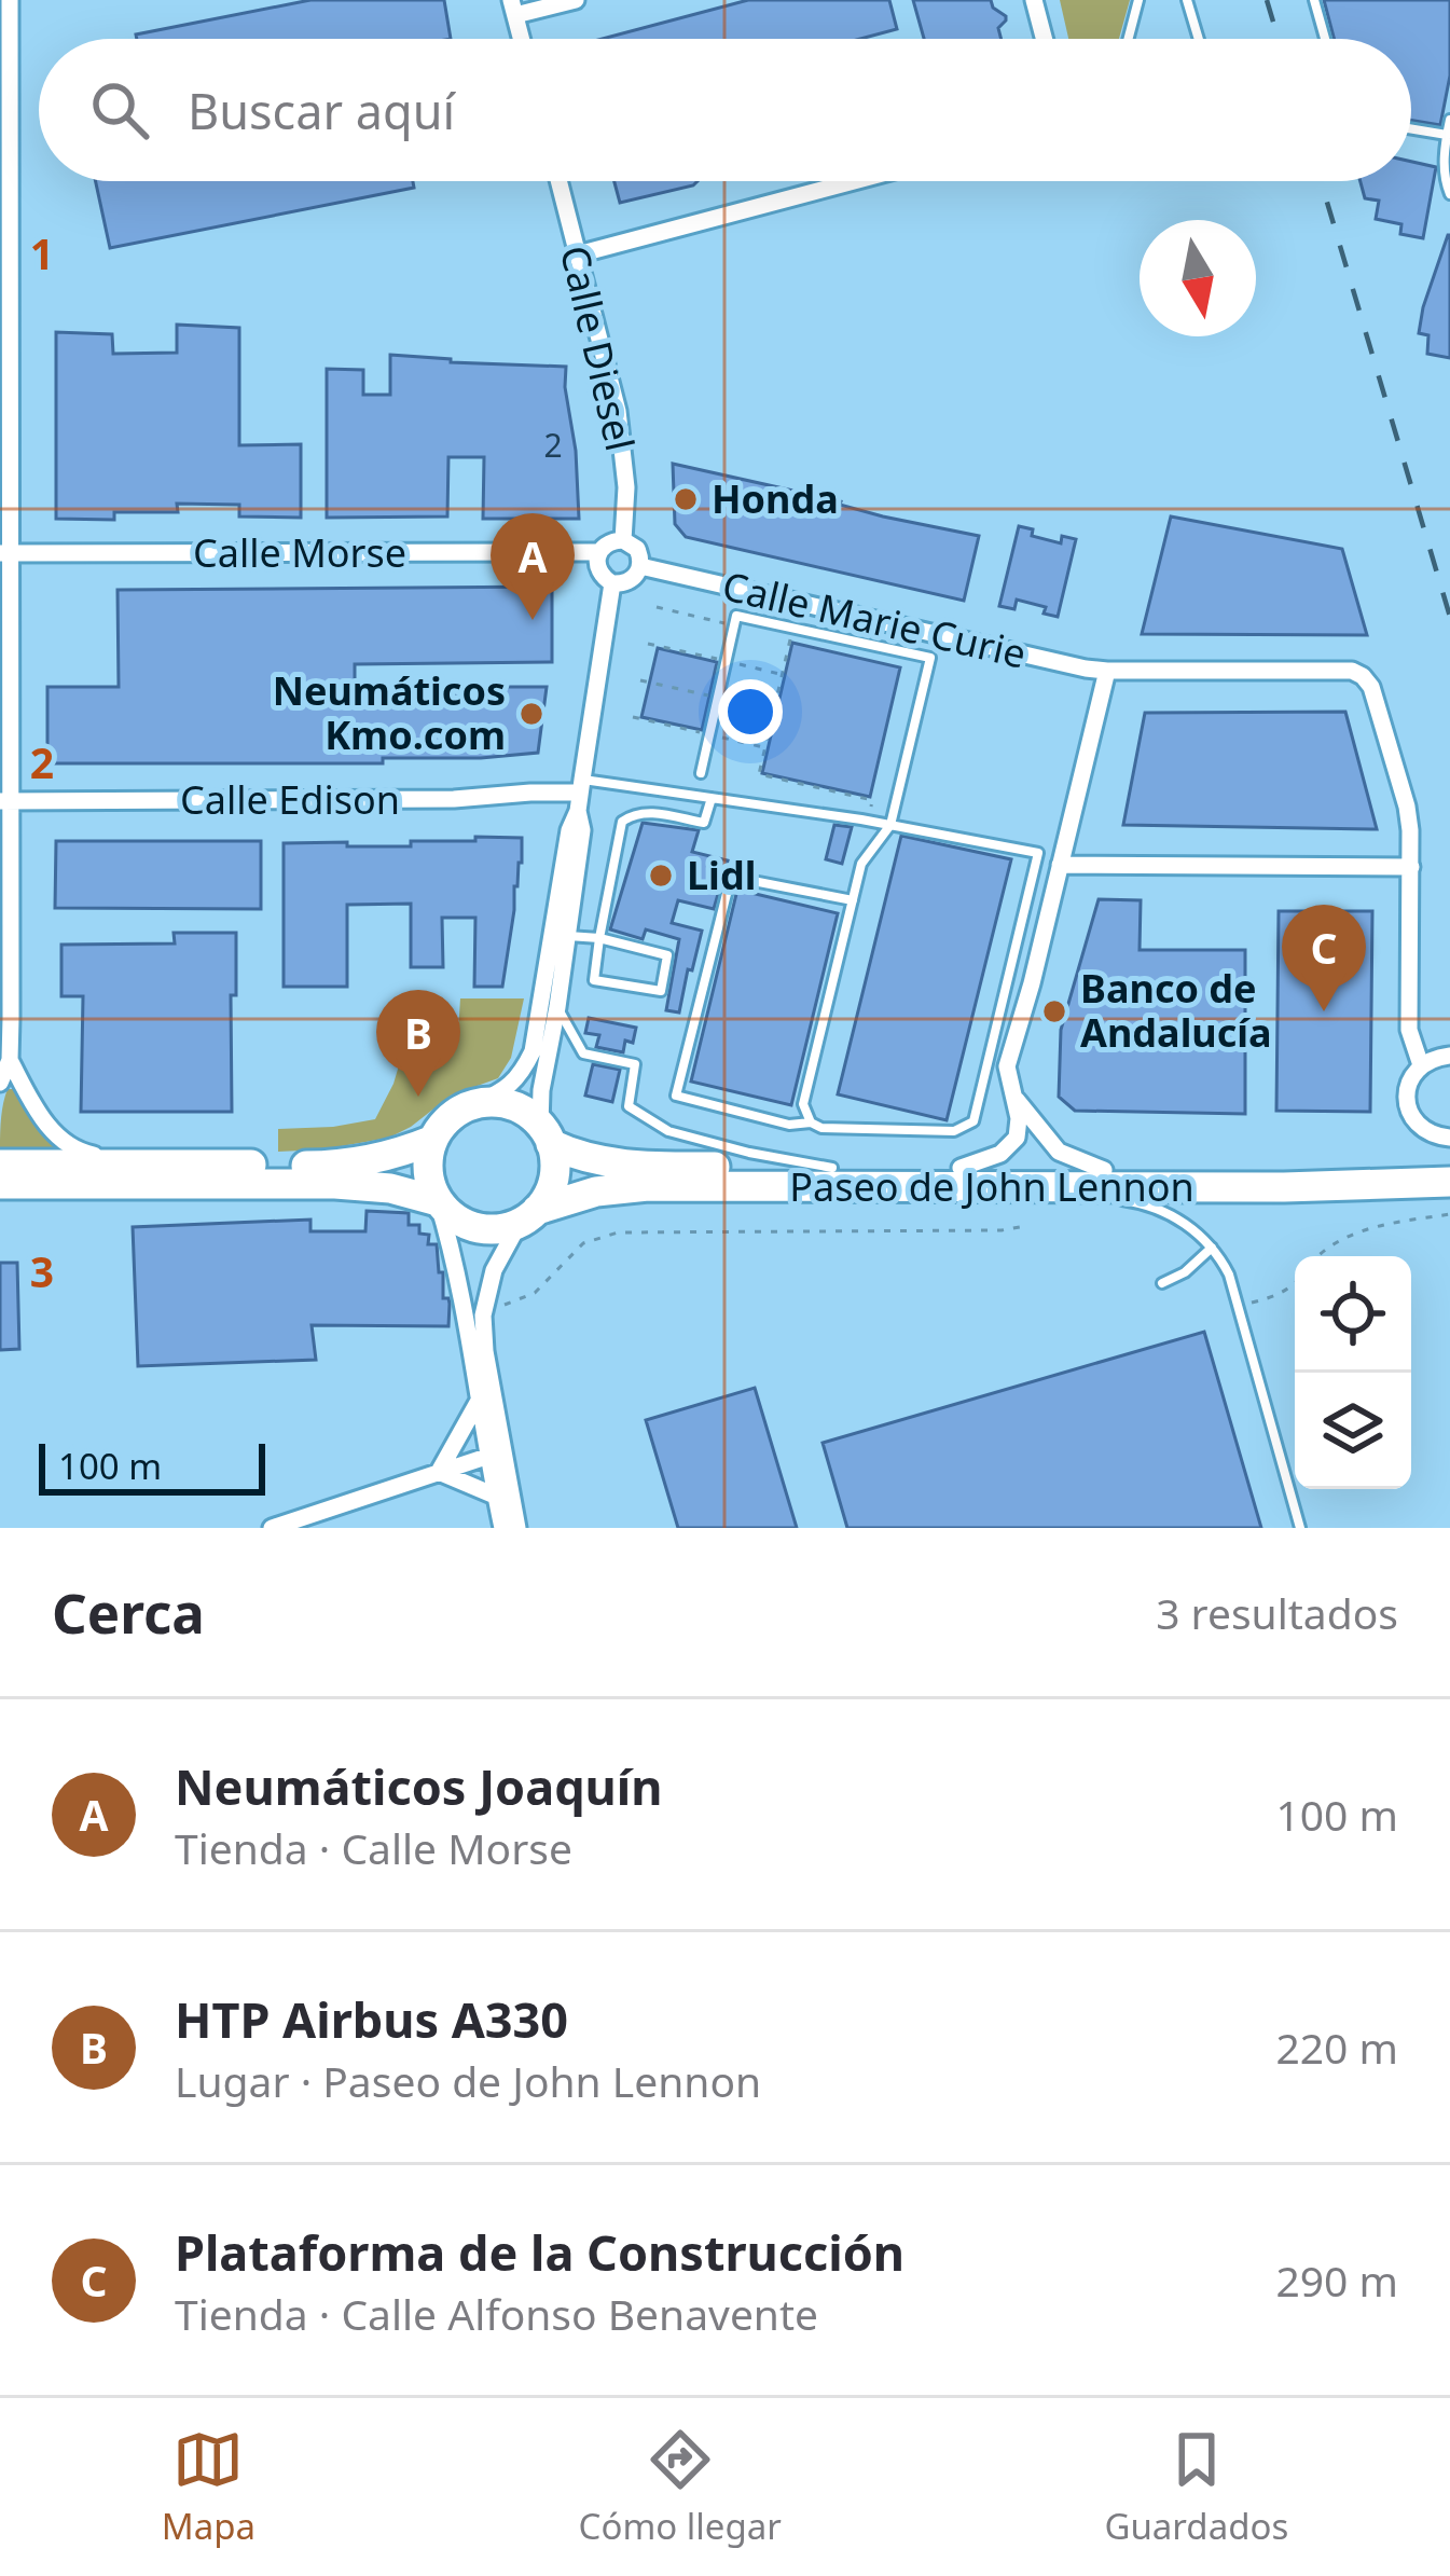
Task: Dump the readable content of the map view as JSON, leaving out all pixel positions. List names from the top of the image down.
{
  "streets": {
    "highway": ["Paseo de John Lennon"],
    "street": [
      "Calle Diesel",
      "Calle Morse",
      "Calle Marie Curie",
      "Calle Edison"
    ]
  },
  "crossings": [
    ["Calle Diesel", "Calle Morse"],
    ["Calle Diesel", "Calle Marie Curie"],
    ["Calle Morse", "Calle Marie Curie"]
  ],
  "places": [
    "Honda",
    "Neumáticos Kmo.com",
    "Lidl",
    "Banco de Andalucía"
  ],
  "house_numbers": ["2"],
  "scale_bar": "100 m",
  "north": "bottom",
  "page": {
    "search": "Buscar aquí",
    "pins": ["A", "C", "B"],
    "scale": "100 m",
    "heading": ["Cerca", "3 resultados"],
    "list": [
      {
        "mark": "A",
        "name": "Neumáticos Joaquín",
        "note": "Tienda · Calle Morse",
        "value": "100 m"
      },
      {
        "mark": "B",
        "name": "HTP Airbus A330",
        "note": "Lugar · Paseo de John Lennon",
        "value": "220 m"
      },
      {
        "mark": "C",
        "name": "Plataforma de la Construcción",
        "note": "Tienda · Calle Alfonso Benavente",
        "value": "290 m"
      }
    ],
    "nav": ["Mapa", "Cómo llegar", "Guardados"]
  },
  "grid": {
    "rows": ["1", "2", "3"]
  }
}
